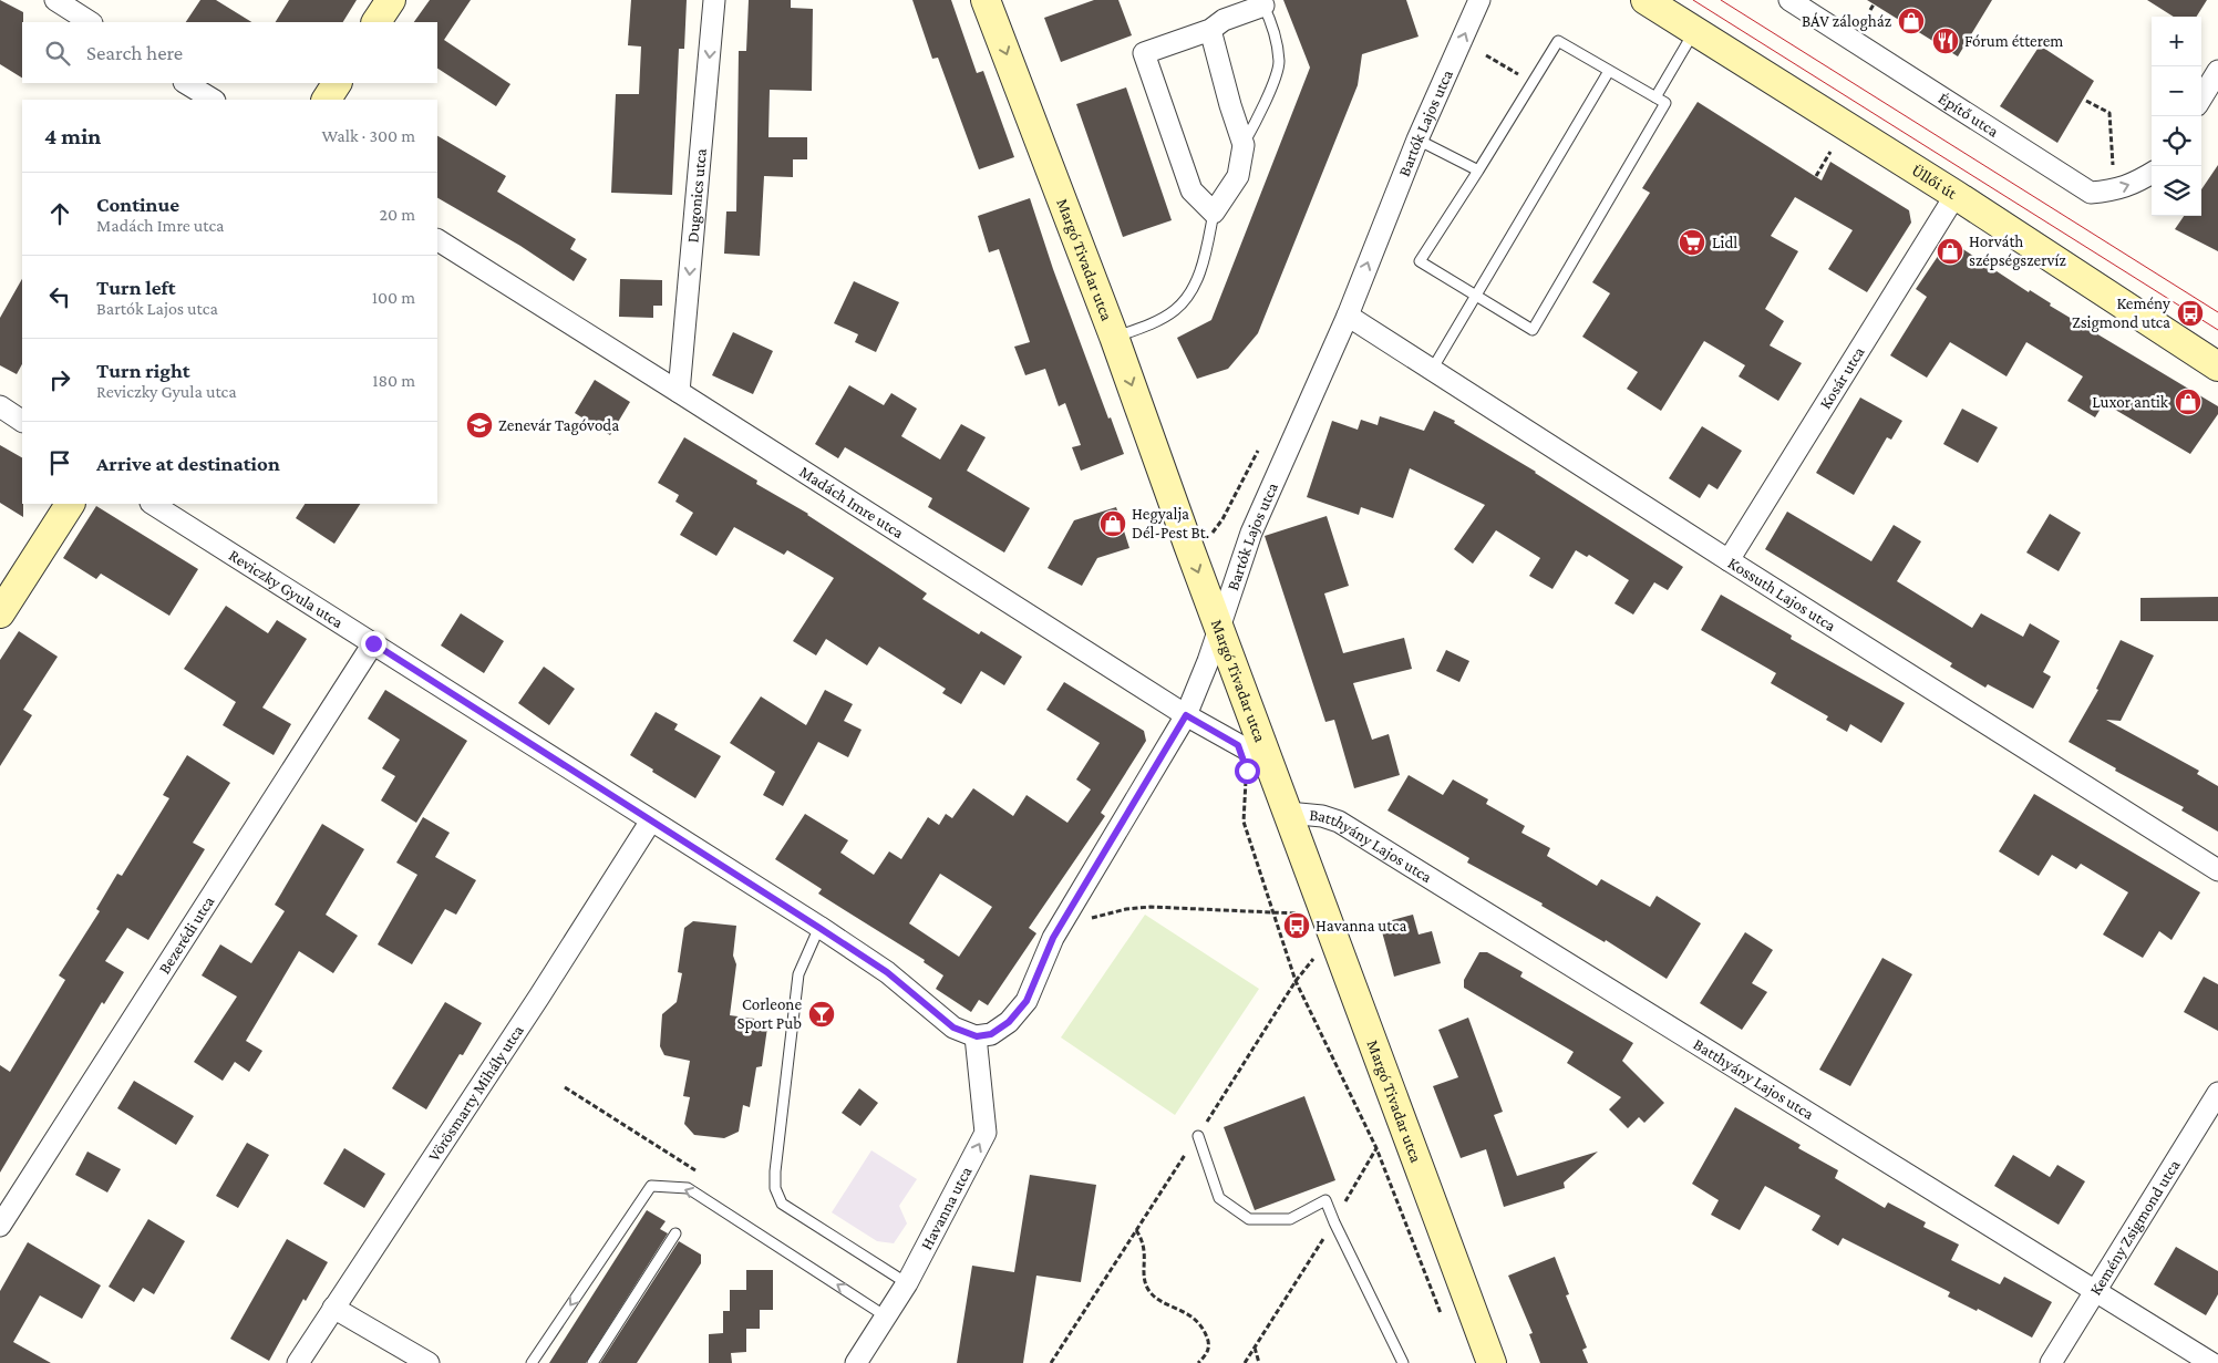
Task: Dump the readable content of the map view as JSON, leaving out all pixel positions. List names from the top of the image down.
{
  "streets": {
    "street": [
      "Építő utca",
      "Bartók Lajos utca",
      "Üllői út",
      "Dugonics utca",
      "Margó Tivadar utca",
      "Kosár utca",
      "Madách Imre utca",
      "Reviczky Gyula utca",
      "Kossuth Lajos utca",
      "Batthyány Lajos utca",
      "Bezerédi utca",
      "Vörösmarty Mihály utca",
      "Havanna utca",
      "Kemény Zsigmond utca"
    ]
  },
  "crossings": [
    ["Bartók Lajos utca", "Margó Tivadar utca"],
    ["Bartók Lajos utca", "Madách Imre utca"],
    ["Bartók Lajos utca", "Reviczky Gyula utca"],
    ["Bartók Lajos utca", "Kossuth Lajos utca"],
    ["Bartók Lajos utca", "Havanna utca"],
    ["Üllői út", "Kosár utca"],
    ["Dugonics utca", "Madách Imre utca"],
    ["Margó Tivadar utca", "Madách Imre utca"],
    ["Margó Tivadar utca", "Batthyány Lajos utca"],
    ["Kosár utca", "Kossuth Lajos utca"],
    ["Reviczky Gyula utca", "Bezerédi utca"],
    ["Reviczky Gyula utca", "Vörösmarty Mihály utca"],
    ["Reviczky Gyula utca", "Havanna utca"],
    ["Batthyány Lajos utca", "Kemény Zsigmond utca"]
  ],
  "one_way": ["Dugonics utca", "Margó Tivadar utca", "Havanna utca"],
  "places": {
    "shop": [
      "BÁV zálogház",
      "Horváth szépségszervíz",
      "Luxor antik",
      "Hegyalja Dél-Pest Bt."
    ],
    "restaurant": ["Fórum étterem"],
    "supermarket": ["Lidl"],
    "bus stop": ["Kemény Zsigmond utca", "Havanna utca"],
    "school or university": ["Zenevár Tagóvoda"],
    "bar": ["Corleone Sport Pub"]
  },
  "page": {
    "map_buttons": ["+", "−"],
    "search": "Search here",
    "heading": ["4 min", "Walk · 300 m"],
    "list": [
      ["Continue", "Madách Imre utca", "20 m"],
      ["Turn left", "Bartók Lajos utca", "100 m"],
      ["Turn right", "Reviczky Gyula utca", "180 m"],
      "Arrive at destination"
    ]
  }
}
